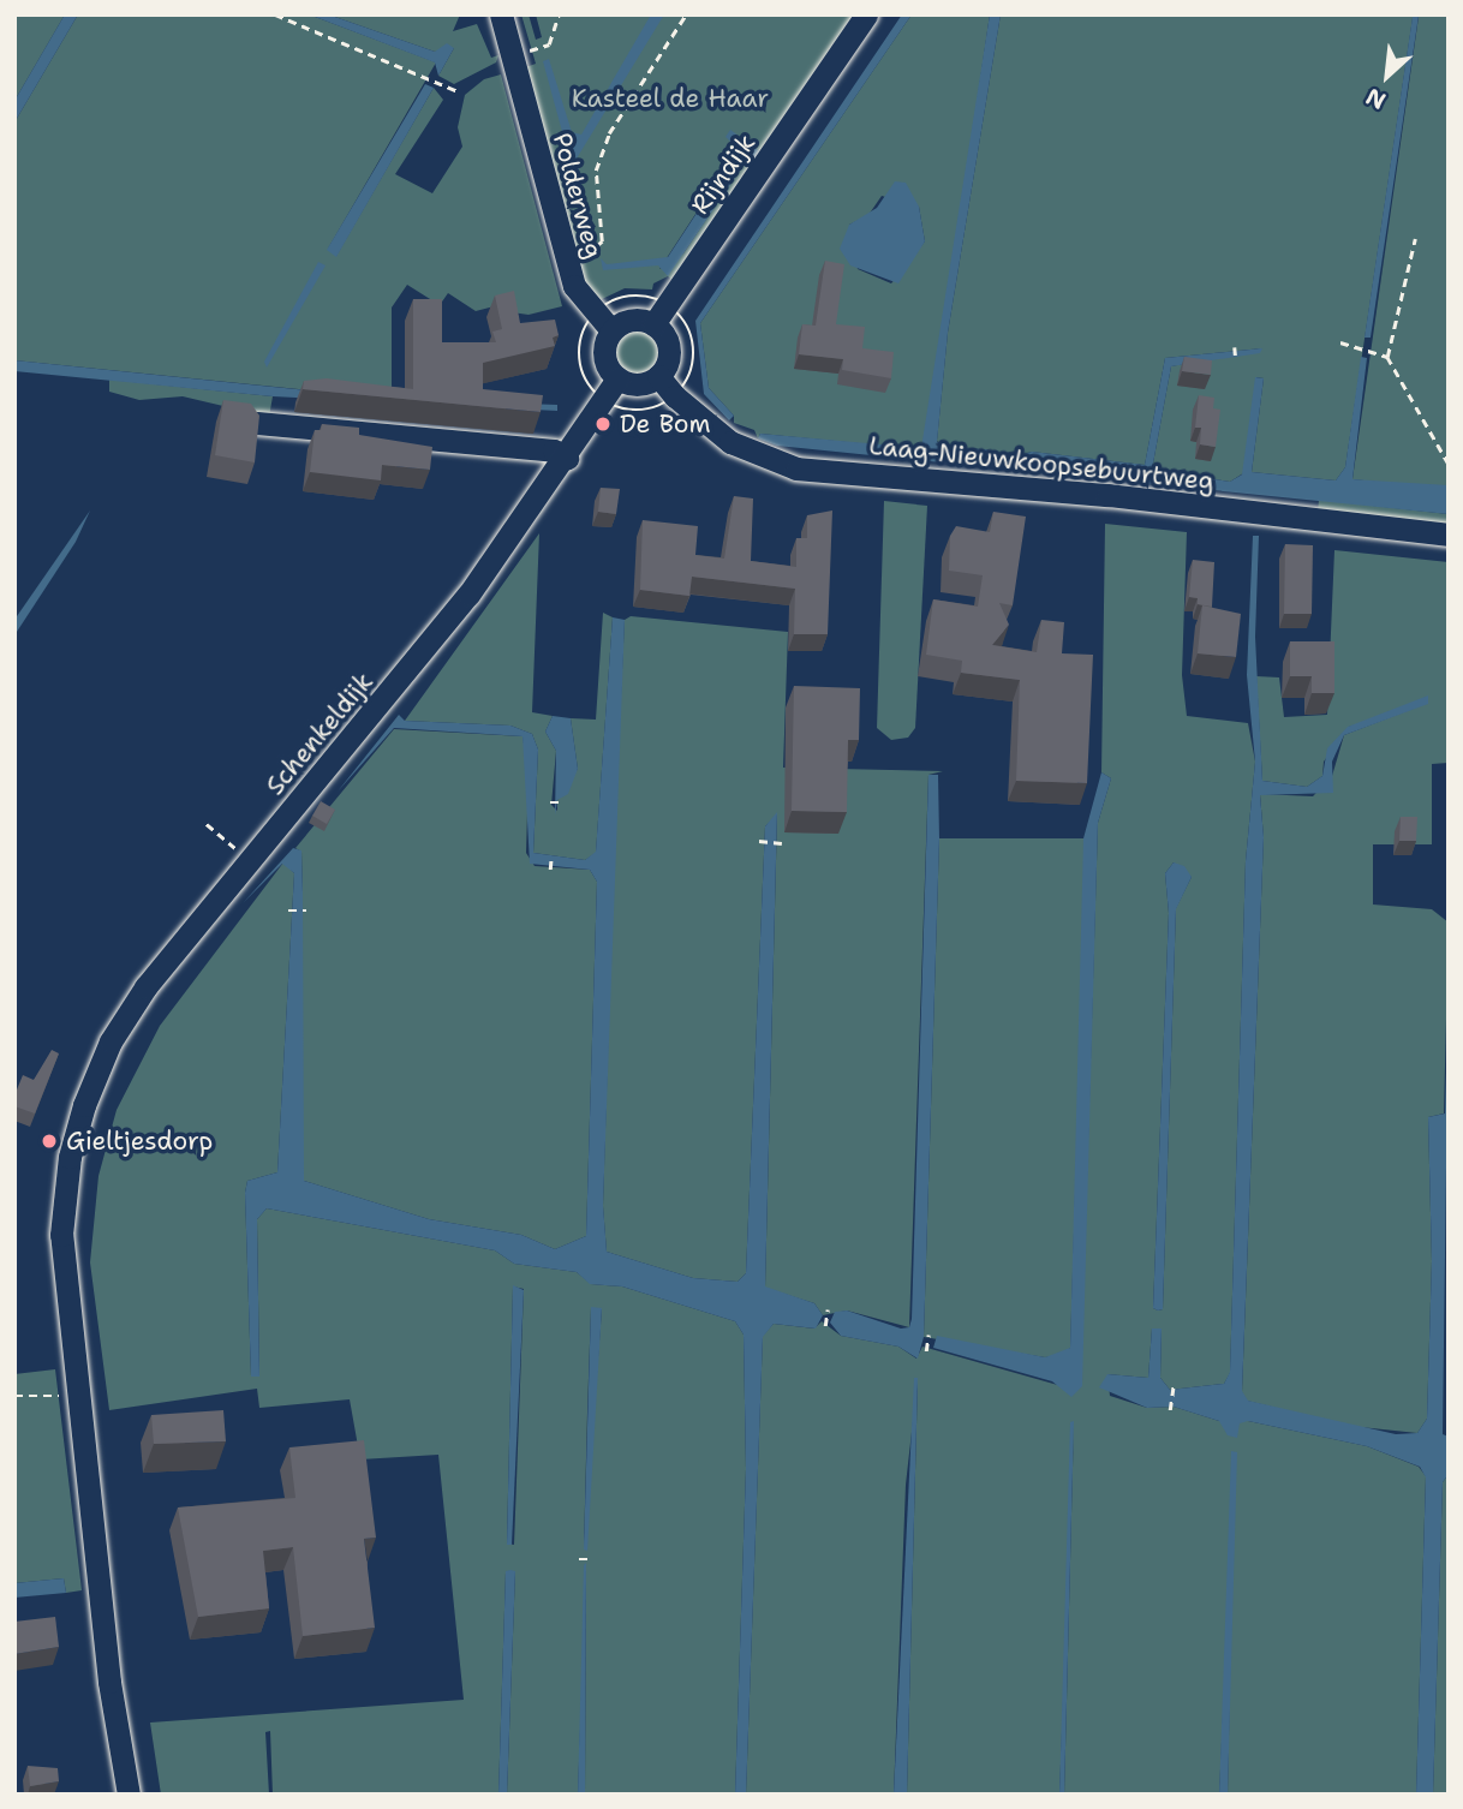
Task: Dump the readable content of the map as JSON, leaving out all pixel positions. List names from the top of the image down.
{
  "streets": {
    "street": [
      "Rijndijk",
      "Polderweg",
      "Laag-Nieuwkoopsebuurtweg",
      "Schenkeldijk"
    ]
  },
  "crossings": [
    ["Rijndijk", "Polderweg"],
    ["Rijndijk", "Laag-Nieuwkoopsebuurtweg"],
    ["Polderweg", "Laag-Nieuwkoopsebuurtweg"]
  ],
  "parks": ["Kasteel de Haar"],
  "places": ["De Bom", "Gieltjesdorp"],
  "north": "bottom left"
}
